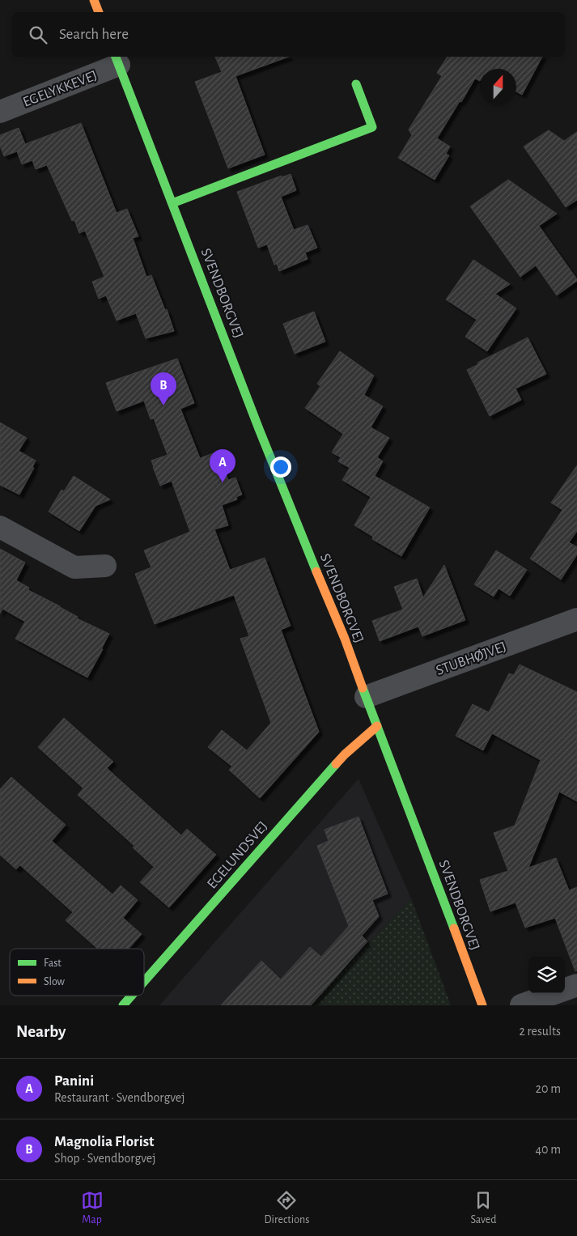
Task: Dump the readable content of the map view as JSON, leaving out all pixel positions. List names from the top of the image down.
{
  "streets": {
    "main road": ["SVENDBORGVEJ", "EGELUNDSVEJ"],
    "street": ["EGELYKKEVEJ", "STUBHØJVEJ"]
  },
  "crossings": [
    ["EGELYKKEVEJ", "SVENDBORGVEJ"],
    ["SVENDBORGVEJ", "STUBHØJVEJ"],
    ["SVENDBORGVEJ", "EGELUNDSVEJ"]
  ],
  "legend": ["Fast", "Slow"],
  "north": "top",
  "page": {
    "search": "Search here",
    "pins": ["B", "A"],
    "heading": ["Nearby", "2 results"],
    "list": [
      {
        "mark": "A",
        "name": "Panini",
        "note": "Restaurant · Svendborgvej",
        "value": "20 m"
      },
      {
        "mark": "B",
        "name": "Magnolia Florist",
        "note": "Shop · Svendborgvej",
        "value": "40 m"
      }
    ],
    "nav": ["Map", "Directions", "Saved"]
  }
}
